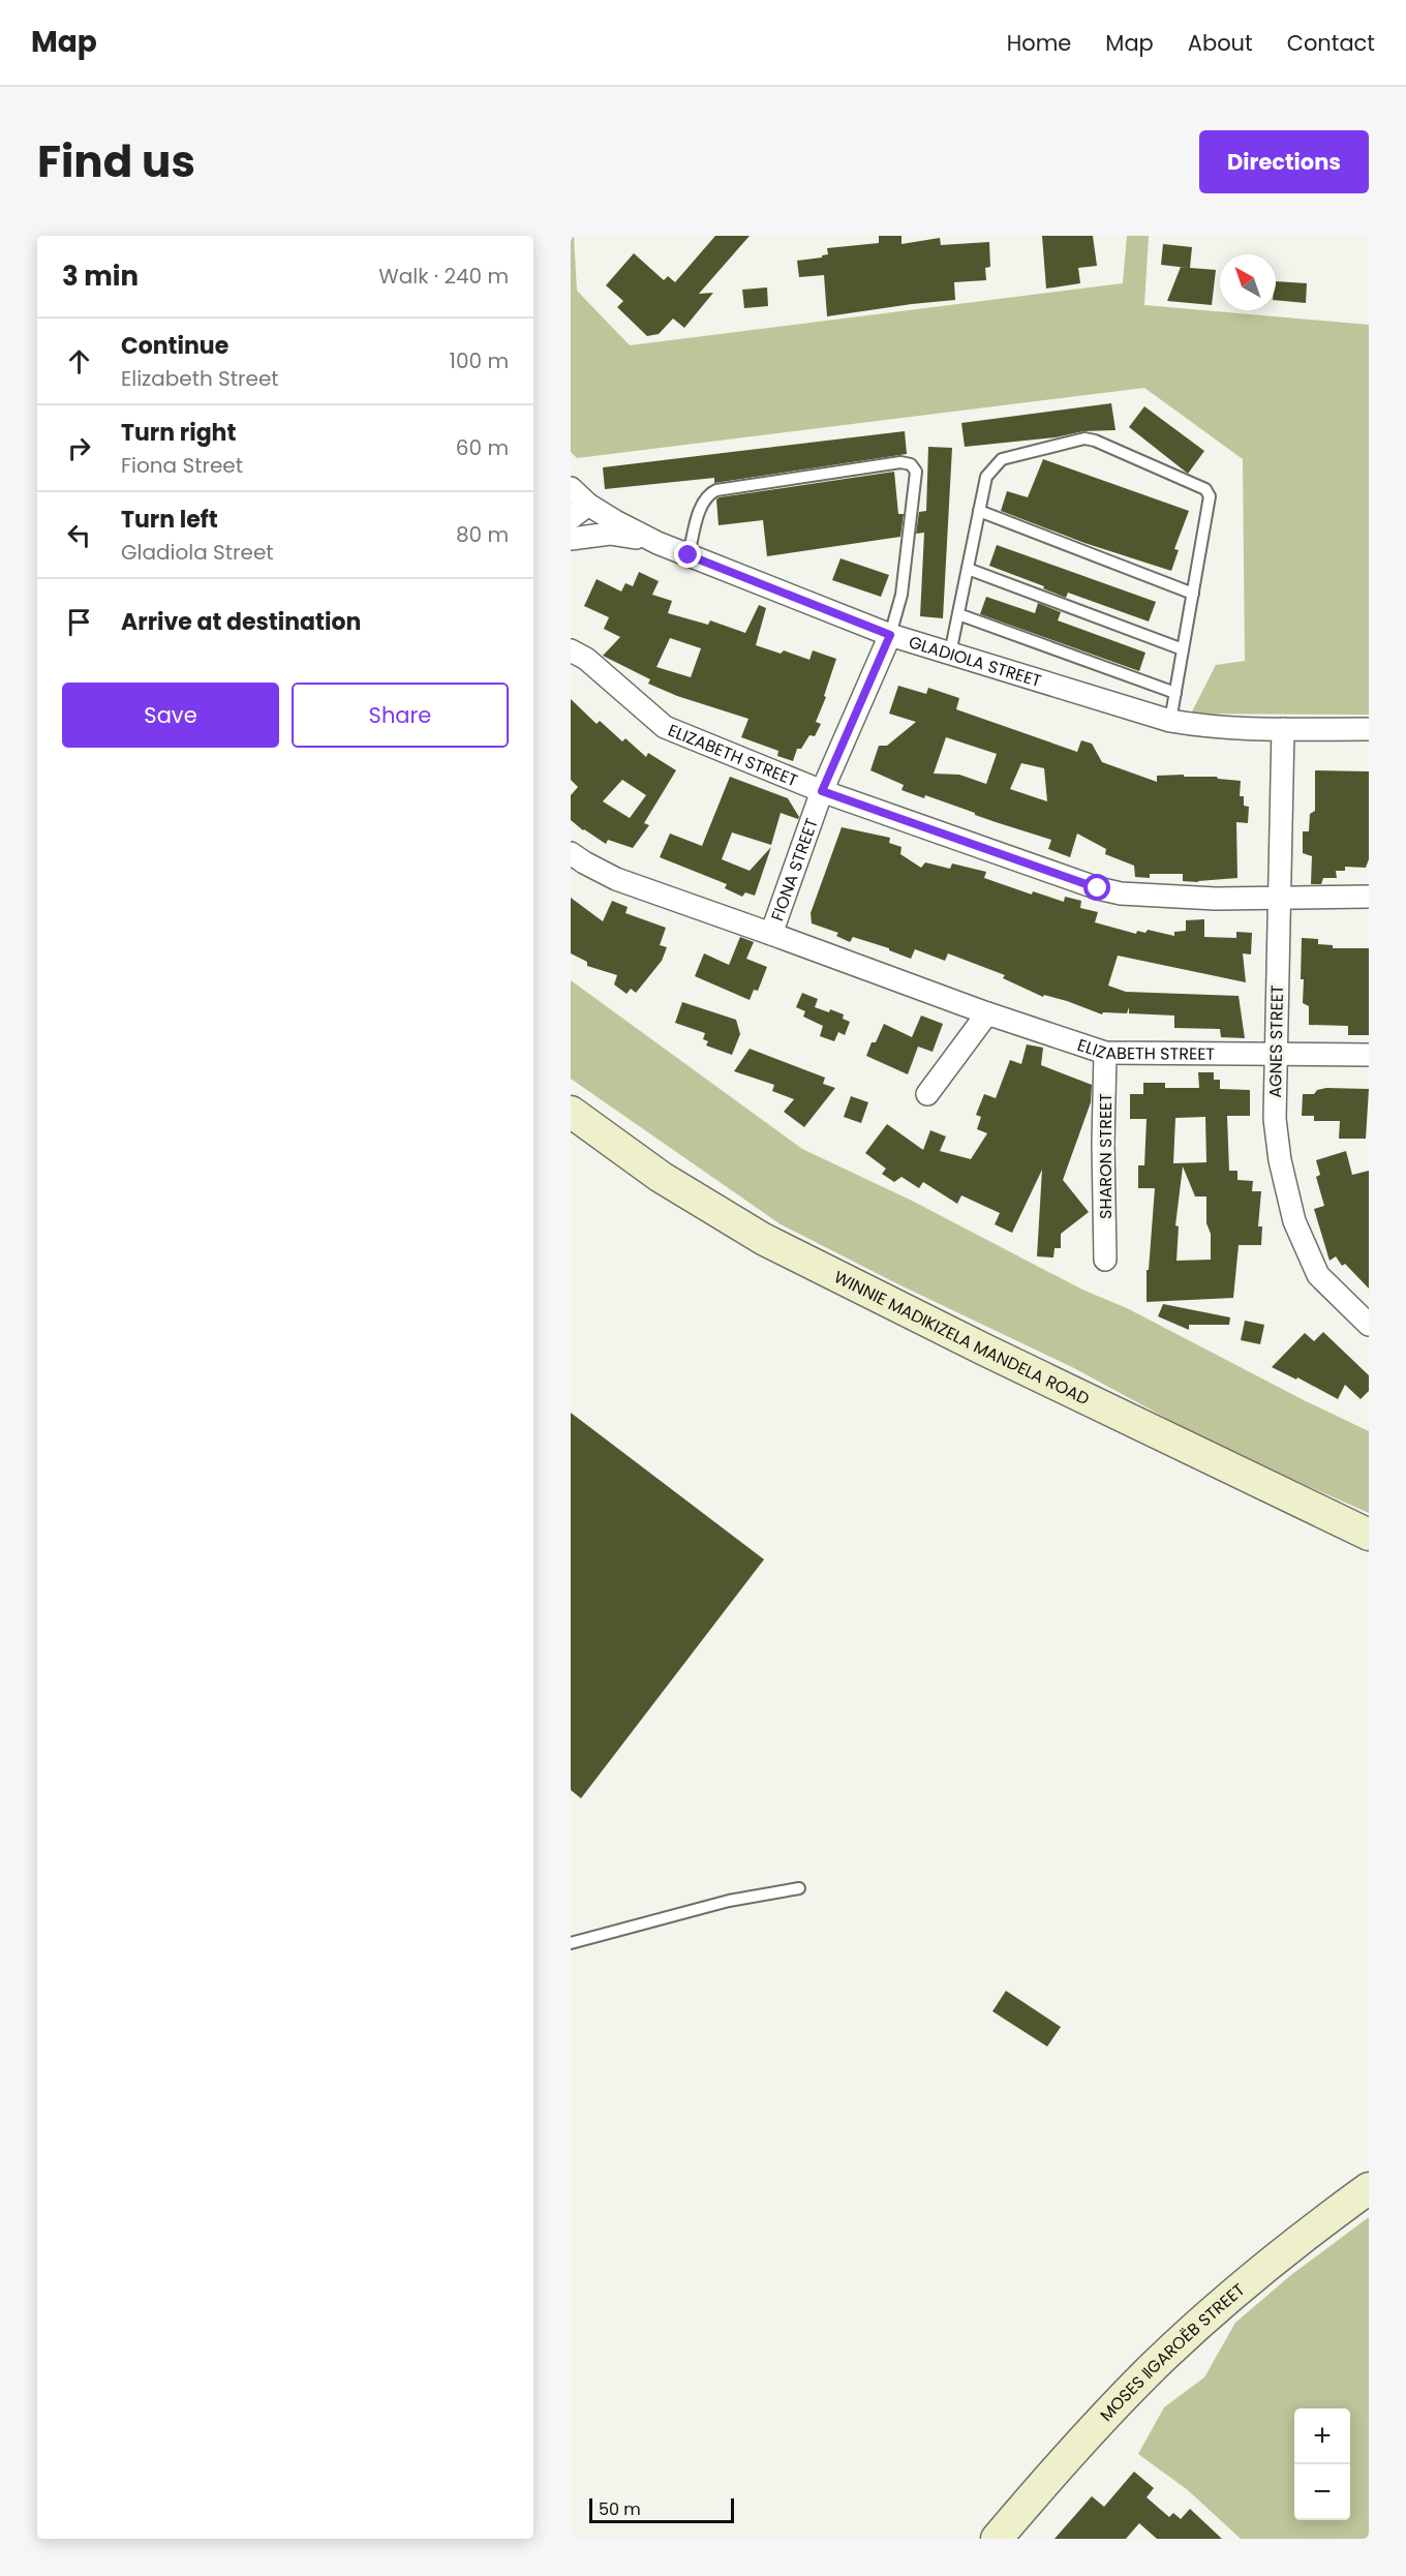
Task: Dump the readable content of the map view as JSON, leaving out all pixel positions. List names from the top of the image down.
{
  "streets": {
    "main road": ["WINNIE MADIKIZELA MANDELA ROAD", "MOSES ǁGAROËB STREET"],
    "street": [
      "GLADIOLA STREET",
      "ELIZABETH STREET",
      "FIONA STREET",
      "AGNES STREET",
      "SHARON STREET"
    ]
  },
  "crossings": [
    ["GLADIOLA STREET", "FIONA STREET"],
    ["GLADIOLA STREET", "AGNES STREET"],
    ["ELIZABETH STREET", "FIONA STREET"],
    ["ELIZABETH STREET", "AGNES STREET"],
    ["ELIZABETH STREET", "SHARON STREET"]
  ],
  "scale_bar": "50 m",
  "north": "top left",
  "page": {
    "header": "Map",
    "nav": [
      "Home",
      "Map",
      "About",
      "Contact"
    ],
    "title": "Find us",
    "buttons": [
      "Directions",
      ["Save", "Share"]
    ],
    "heading": ["3 min", "Walk · 240 m"],
    "list": [
      ["Continue", "Elizabeth Street", "100 m"],
      ["Turn right", "Fiona Street", "60 m"],
      ["Turn left", "Gladiola Street", "80 m"],
      "Arrive at destination"
    ],
    "map_buttons": ["+", "−"],
    "scale": "50 m"
  }
}
